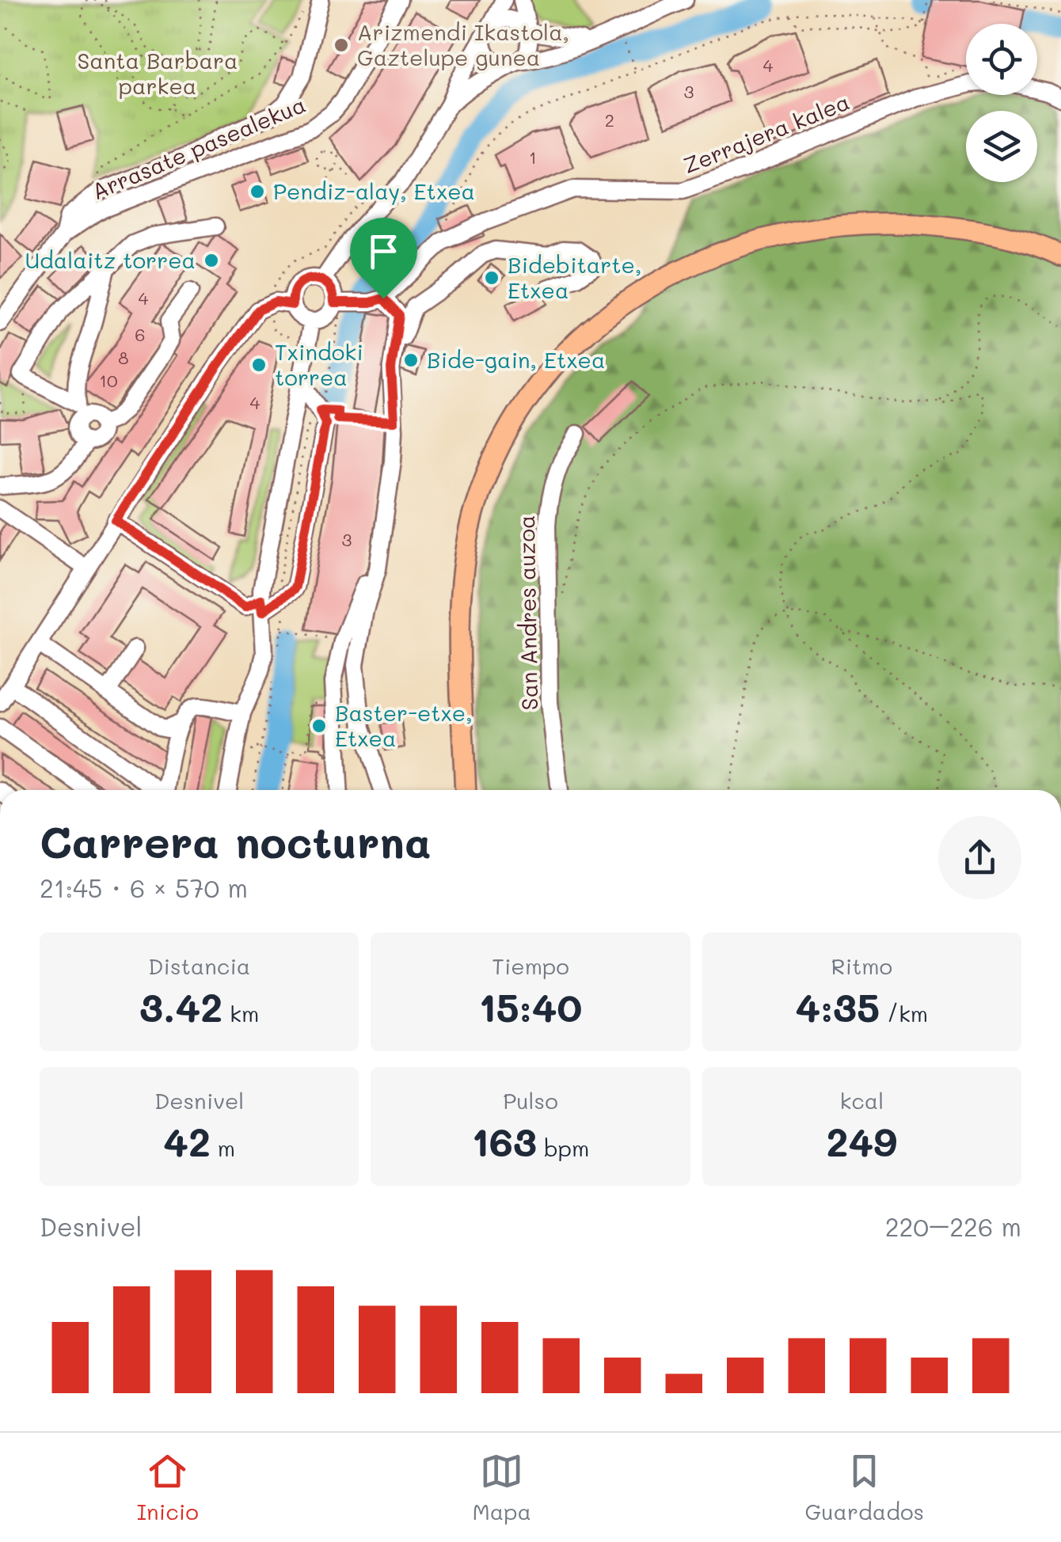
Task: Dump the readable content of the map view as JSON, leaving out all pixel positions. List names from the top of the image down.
{
  "streets": {
    "street": ["Zerrajera kalea", "Arrasate pasealekua", "San Andres auzoa"]
  },
  "parks": ["Santa Barbara parkea"],
  "places": [
    "Arizmendi Ikastola, Gaztelupe gunea",
    "Pendiz-alay, Etxea",
    "Udalaitz torrea",
    "Bidebitarte, Etxea",
    "Bide-gain, Etxea",
    "Txindoki torrea",
    "Baster-etxe, Etxea"
  ],
  "house_numbers": [
    "4",
    "3",
    "2",
    "1",
    "4",
    "6",
    "8",
    "10",
    "4",
    "3"
  ],
  "page": {
    "heading": ["Carrera nocturna", "21:45 · 6 × 570 m"],
    "stats": [
      ["Distancia", "3.42 km"],
      ["Tiempo", "15:40"],
      ["Ritmo", "4:35 /km"],
      ["Desnivel", "42 m"],
      ["Pulso", "163 bpm"],
      ["kcal", "249"]
    ],
    "chart": ["Desnivel", "220–226 m"],
    "tabs": ["Inicio", "Mapa", "Guardados"]
  }
}
